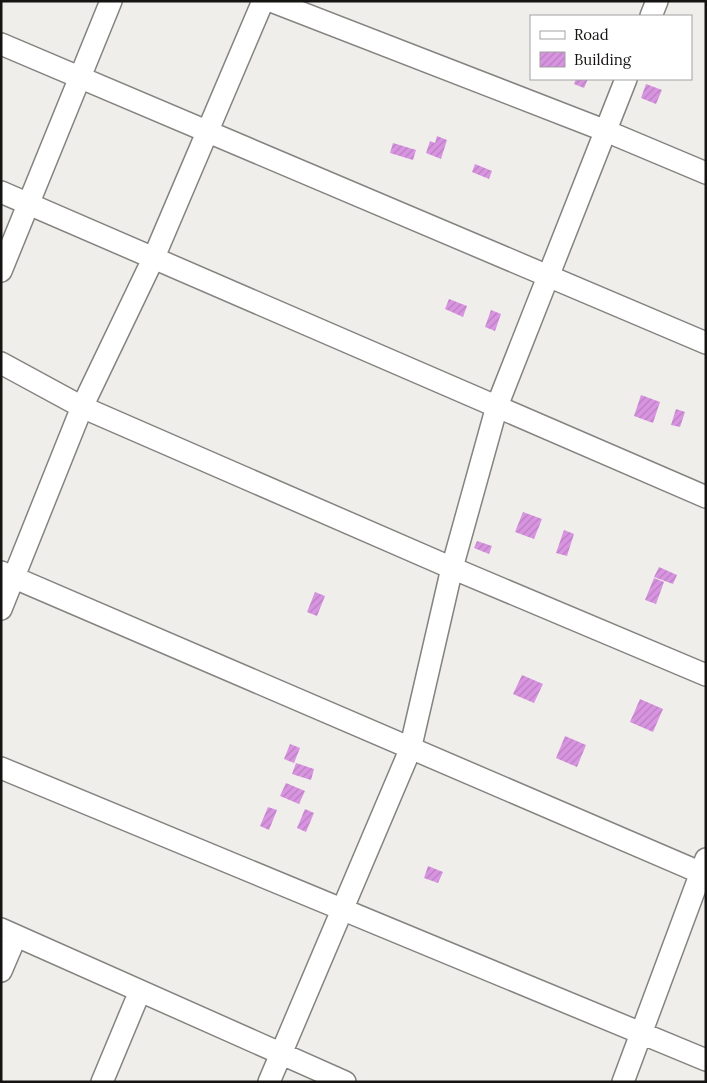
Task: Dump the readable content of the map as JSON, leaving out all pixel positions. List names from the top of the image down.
{
  "legend": ["Road", "Building"]
}
